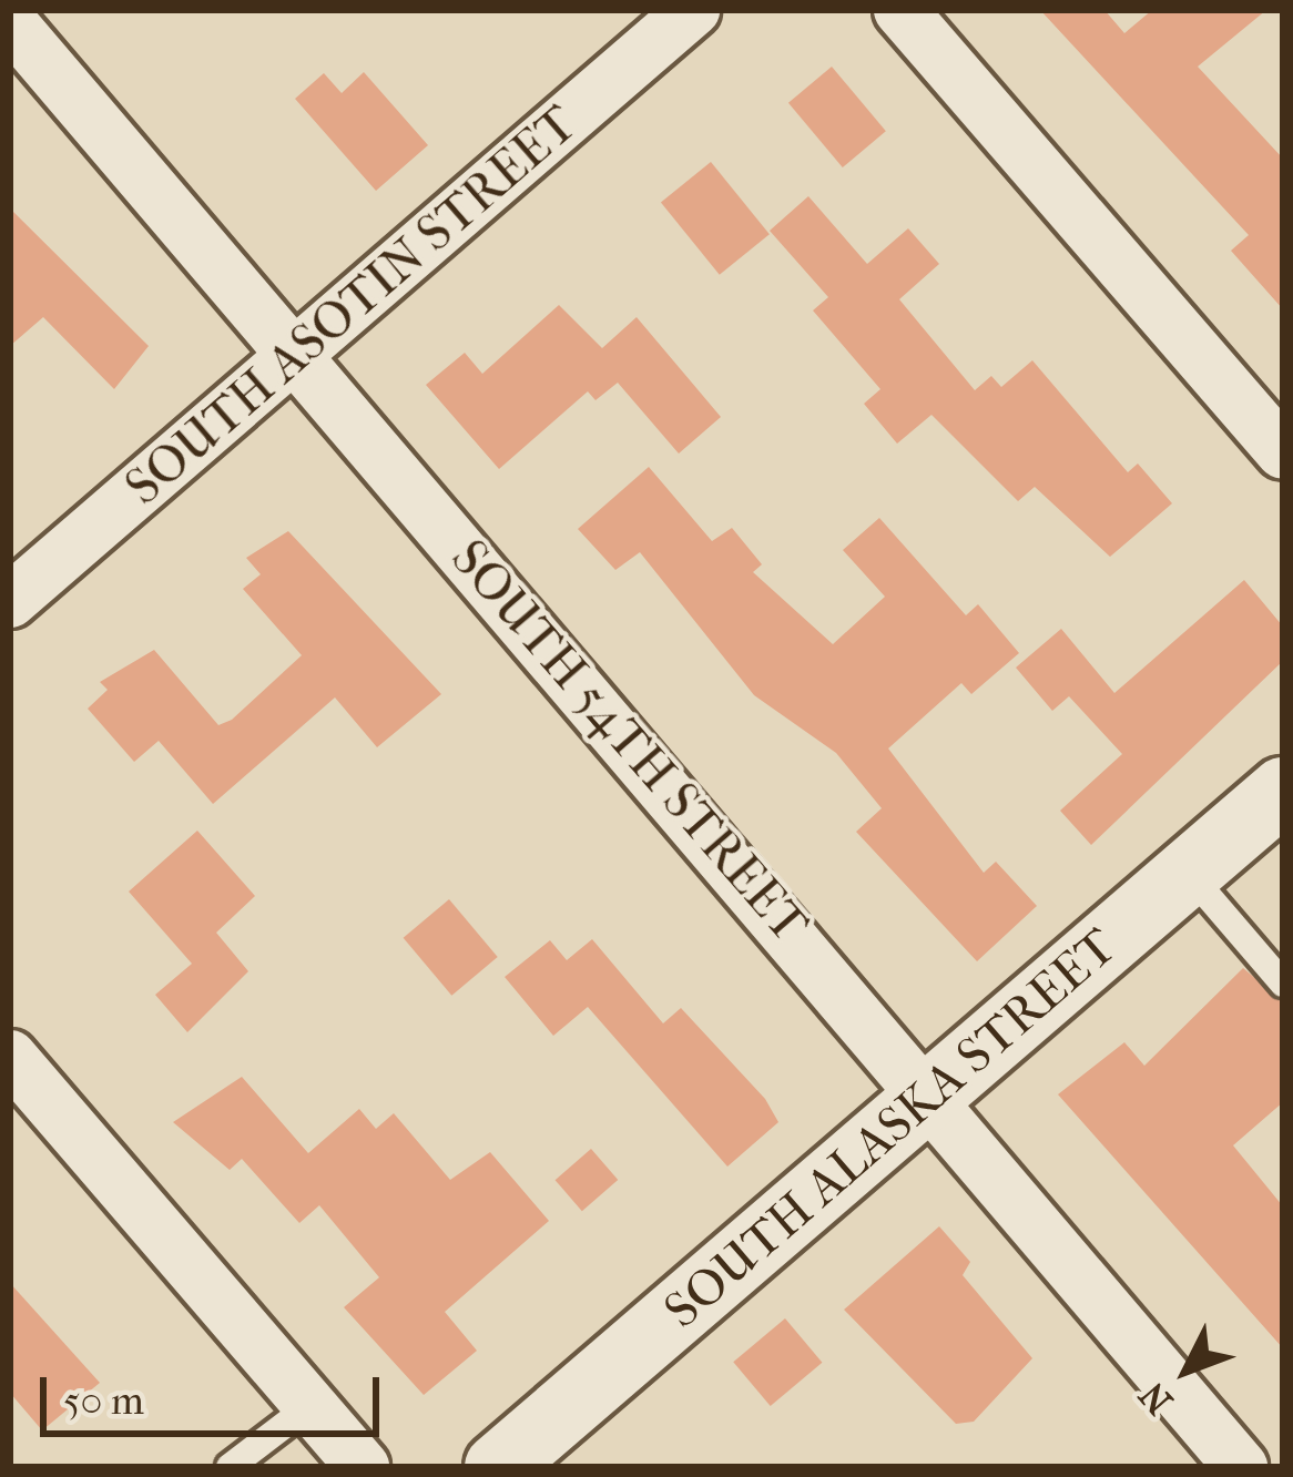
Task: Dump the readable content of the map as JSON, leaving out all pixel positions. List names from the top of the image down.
{
  "streets": {
    "street": ["SOUTH ASOTIN STREET", "SOUTH 54TH STREET", "SOUTH ALASKA STREET"]
  },
  "crossings": [
    ["SOUTH ASOTIN STREET", "SOUTH 54TH STREET"],
    ["SOUTH 54TH STREET", "SOUTH ALASKA STREET"]
  ],
  "scale_bar": "50 m",
  "north": "bottom left"
}
